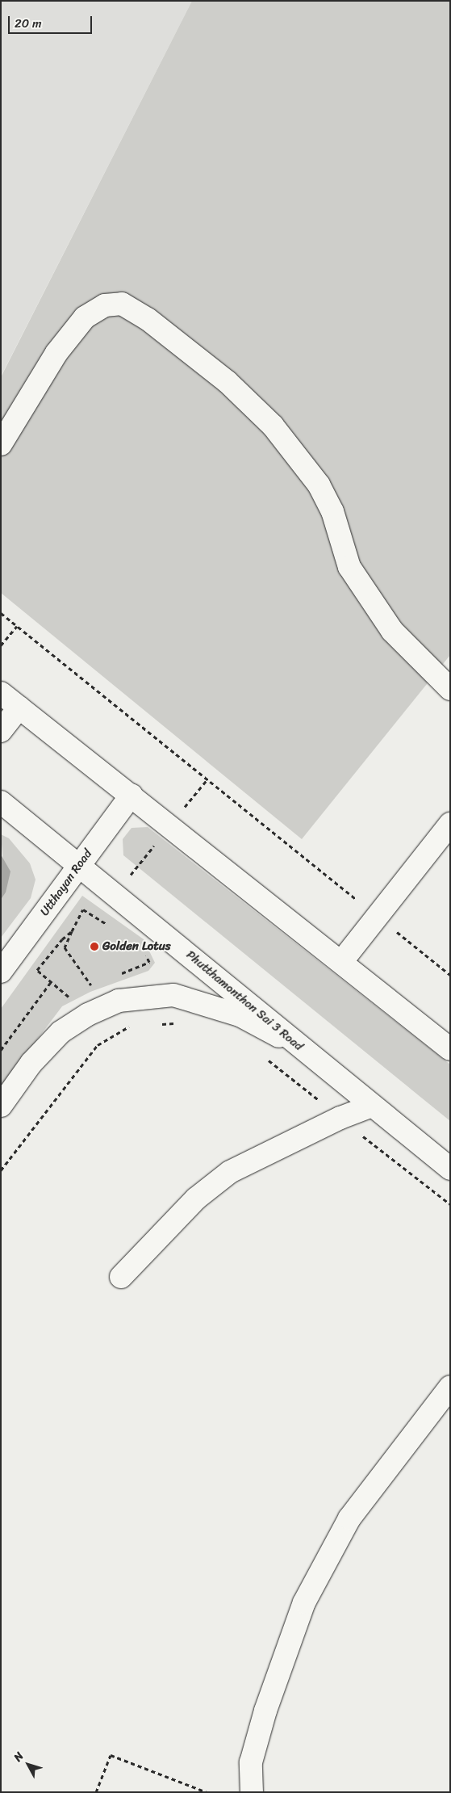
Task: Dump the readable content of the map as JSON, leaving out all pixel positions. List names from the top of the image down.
{
  "streets": {
    "main road": ["Utthayan Road", "Phutthamonthon Sai 3 Road"]
  },
  "crossings": [
    ["Utthayan Road", "Phutthamonthon Sai 3 Road"]
  ],
  "places": ["Golden Lotus"],
  "scale_bar": "20 m",
  "north": "top left"
}
